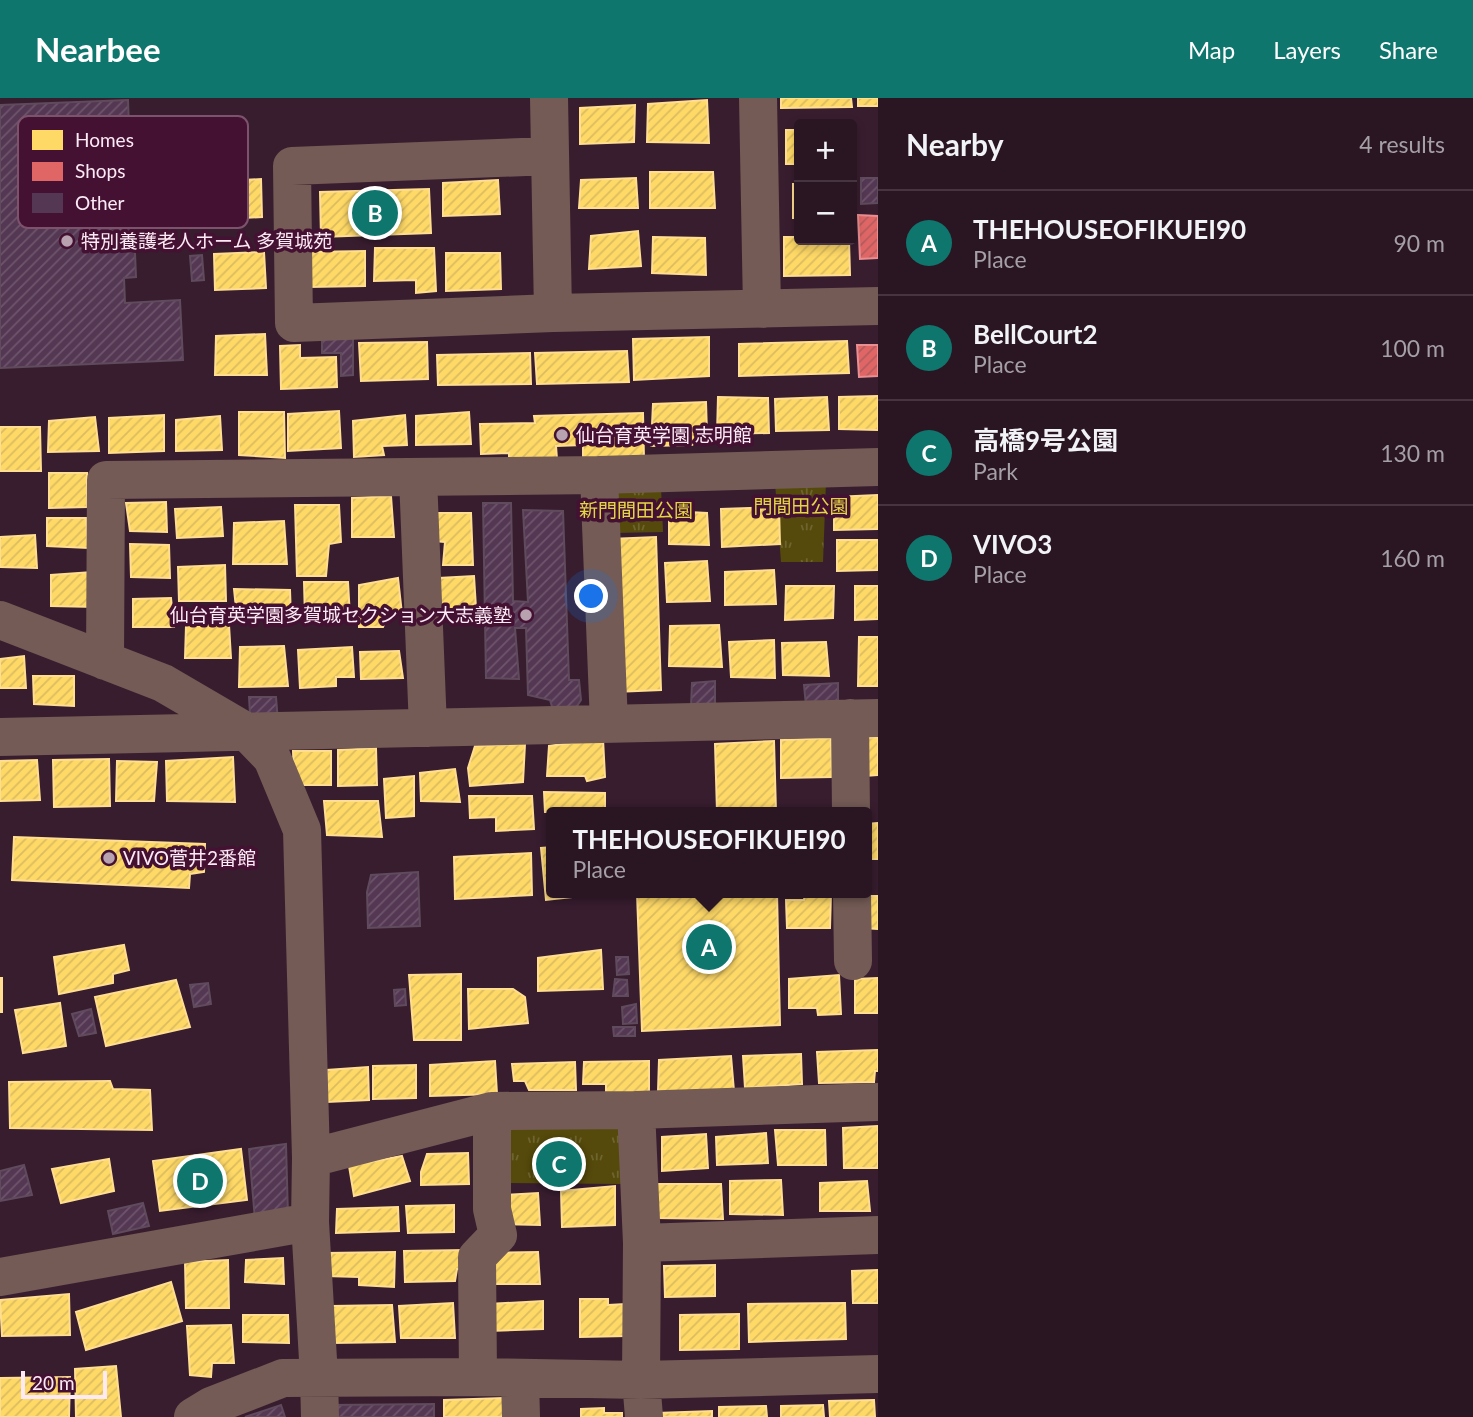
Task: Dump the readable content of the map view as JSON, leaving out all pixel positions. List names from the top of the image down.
{
  "parks": ["門間田公園", "新門間田公園"],
  "places": [
    "特別養護老人ホーム 多賀城苑",
    "仙台育英学園 志明館",
    "仙台育英学園多賀城セクション大志義塾",
    "VIVO菅井2番館"
  ],
  "legend": ["Homes", "Shops", "Other"],
  "scale_bar": "20 m",
  "page": {
    "header": "Nearbee",
    "nav": ["Map", "Layers", "Share"],
    "heading": ["Nearby", "4 results"],
    "map_buttons": ["+", "−"],
    "pins": [
      "B",
      "A",
      "C",
      "D"
    ],
    "list": [
      {
        "mark": "A",
        "name": "THEHOUSEOFIKUEI90",
        "note": "Place",
        "value": "90 m"
      },
      {
        "mark": "B",
        "name": "BellCourt2",
        "note": "Place",
        "value": "100 m"
      },
      {
        "mark": "C",
        "name": "高橋9号公園",
        "note": "Park",
        "value": "130 m"
      },
      {
        "mark": "D",
        "name": "VIVO3",
        "note": "Place",
        "value": "160 m"
      }
    ],
    "popup": ["THEHOUSEOFIKUEI90", "Place"],
    "scale": "20 m"
  }
}
